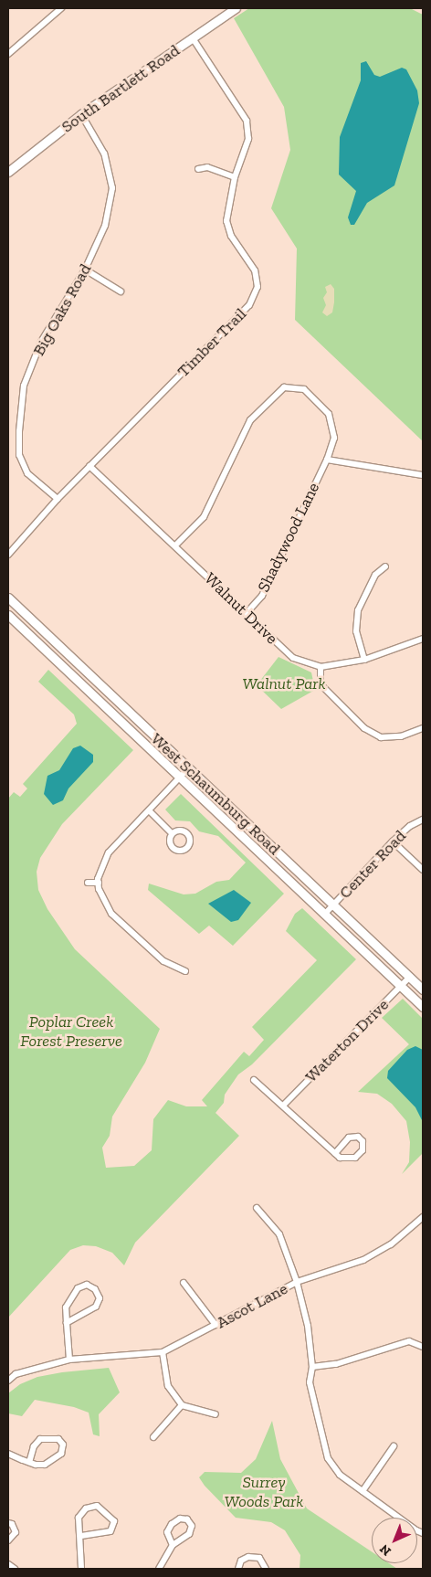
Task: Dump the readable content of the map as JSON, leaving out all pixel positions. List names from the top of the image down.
{
  "streets": {
    "main road": ["South Bartlett Road", "West Schaumburg Road"],
    "street": [
      "Big Oaks Road",
      "Timber Trail",
      "Shadywood Lane",
      "Walnut Drive",
      "Center Road",
      "Waterton Drive",
      "Ascot Lane"
    ]
  },
  "crossings": [
    ["South Bartlett Road", "Big Oaks Road"],
    ["South Bartlett Road", "Timber Trail"],
    ["Big Oaks Road", "Timber Trail"],
    ["Timber Trail", "Walnut Drive"],
    ["Shadywood Lane", "Walnut Drive"],
    ["West Schaumburg Road", "Center Road"],
    ["West Schaumburg Road", "Waterton Drive"]
  ],
  "parks": ["Walnut Park", "Poplar Creek Forest Preserve", "Surrey Woods Park"],
  "north": "bottom left"
}
